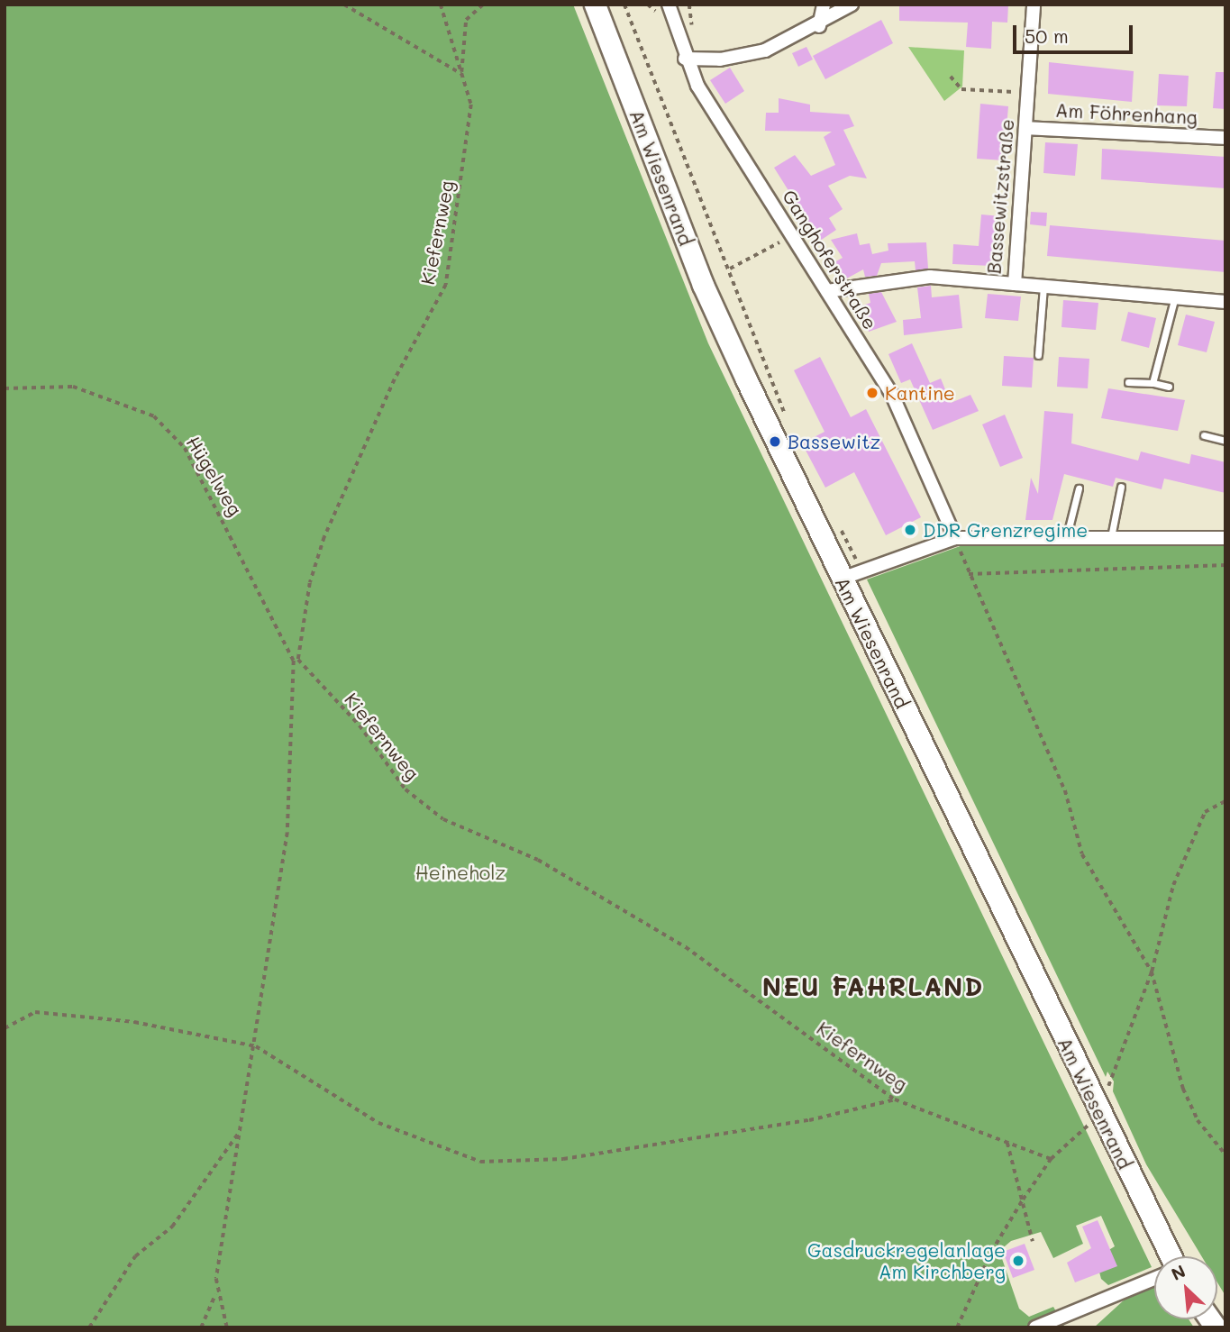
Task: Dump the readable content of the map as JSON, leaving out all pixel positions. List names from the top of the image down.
{
  "streets": {
    "main road": ["Am Wiesenrand"],
    "street": ["Am Föhrenhang", "Bassewitzstraße", "Ganghoferstraße"],
    "path": ["Kiefernweg", "Hügelweg"]
  },
  "crossings": [
    ["Am Föhrenhang", "Bassewitzstraße"],
    ["Bassewitzstraße", "Ganghoferstraße"]
  ],
  "districts": ["NEU FAHRLAND"],
  "parks": ["Heineholz"],
  "places": [
    "Kantine",
    "Bassewitz",
    "DDR Grenzregime",
    "Gasdruckregelanlage Am Kirchberg"
  ],
  "scale_bar": "50 m",
  "north": "top left"
}
